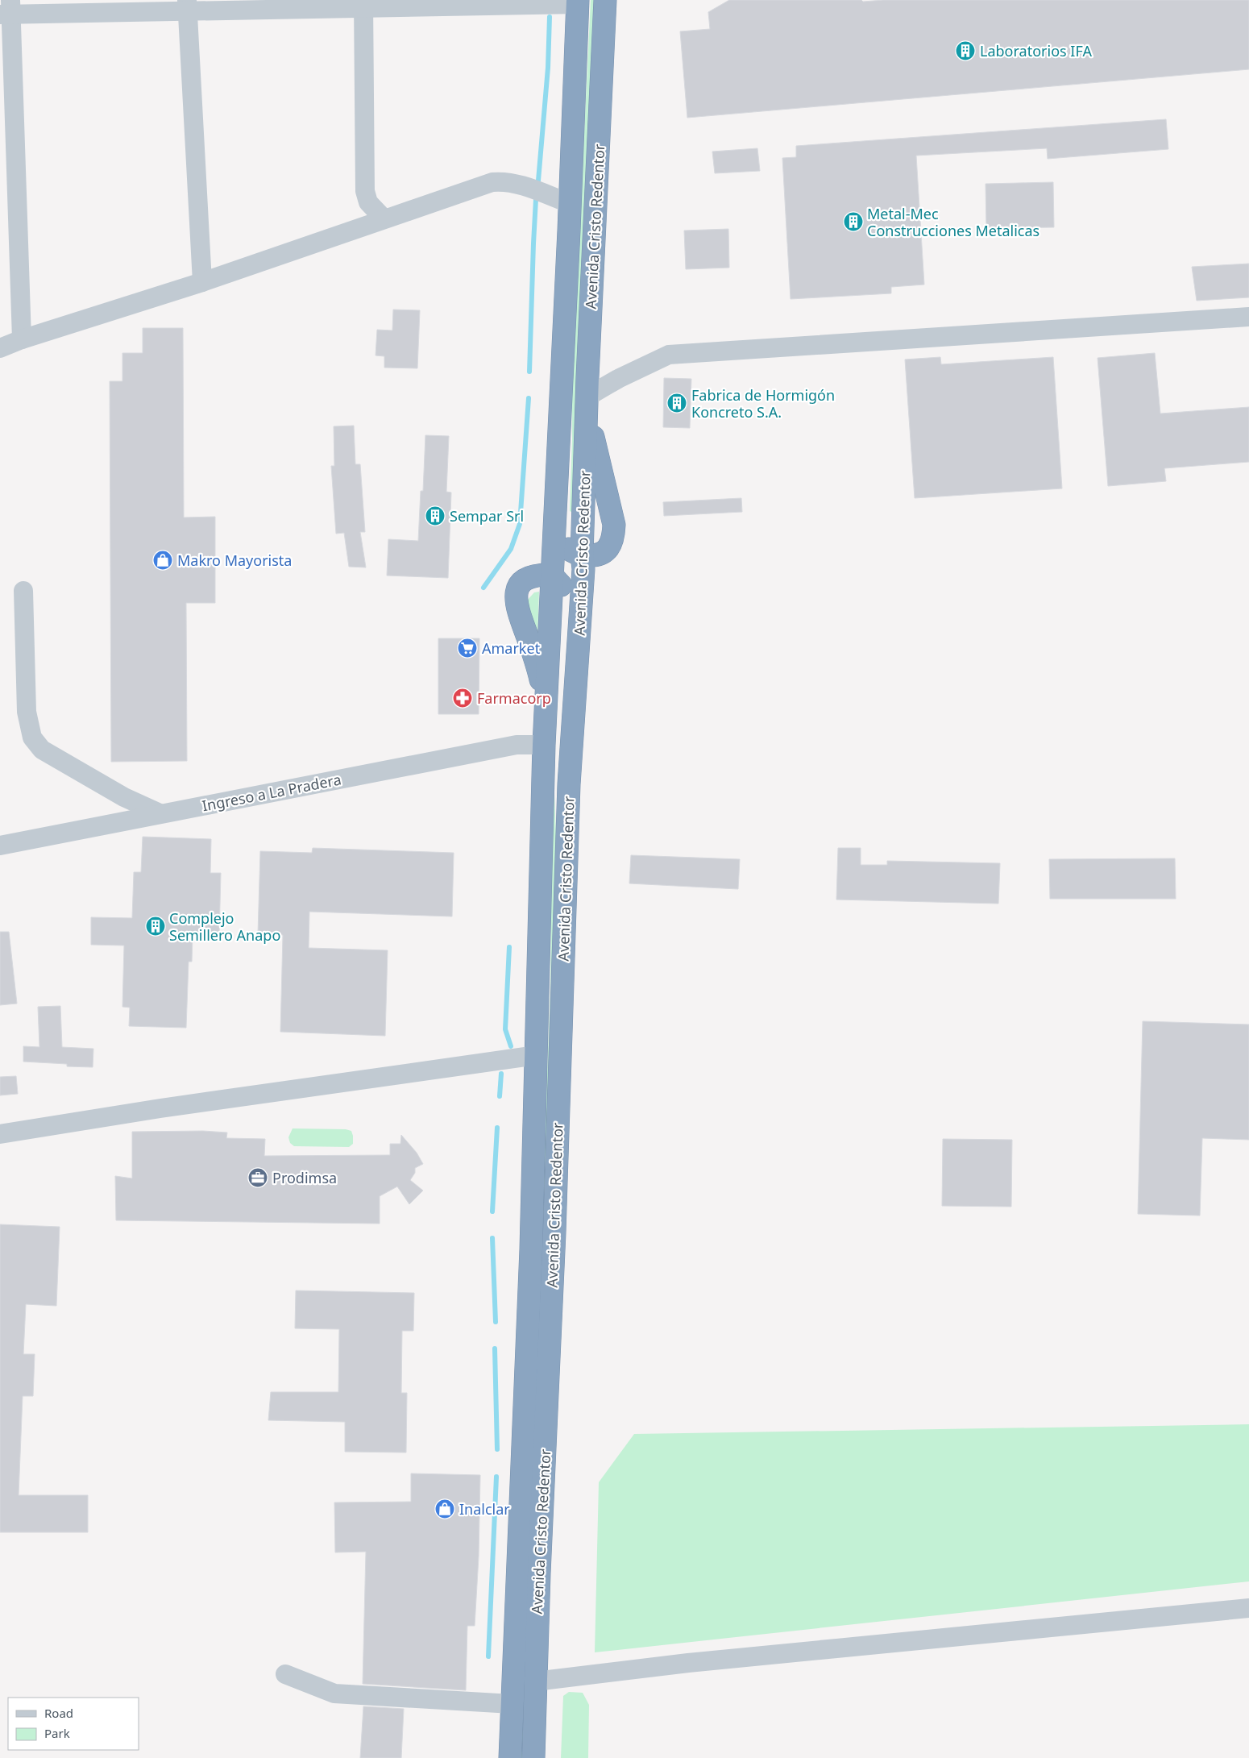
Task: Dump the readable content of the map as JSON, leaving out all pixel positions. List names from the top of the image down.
{
  "streets": {
    "highway": ["Avenida Cristo Redentor"],
    "street": ["Ingreso a La Pradera"]
  },
  "crossings": [
    ["Avenida Cristo Redentor", "Ingreso a La Pradera"]
  ],
  "places": {
    "building": [
      "Laboratorios IFA",
      "Metal-Mec Construcciones Metalicas",
      "Fabrica de Hormigón Koncreto S.A.",
      "Sempar Srl",
      "Complejo Semillero Anapo"
    ],
    "shop": ["Makro Mayorista", "Inalclar"],
    "supermarket": ["Amarket"],
    "pharmacy": ["Farmacorp"],
    "office": ["Prodimsa"]
  },
  "legend": ["Road", "Park"]
}
